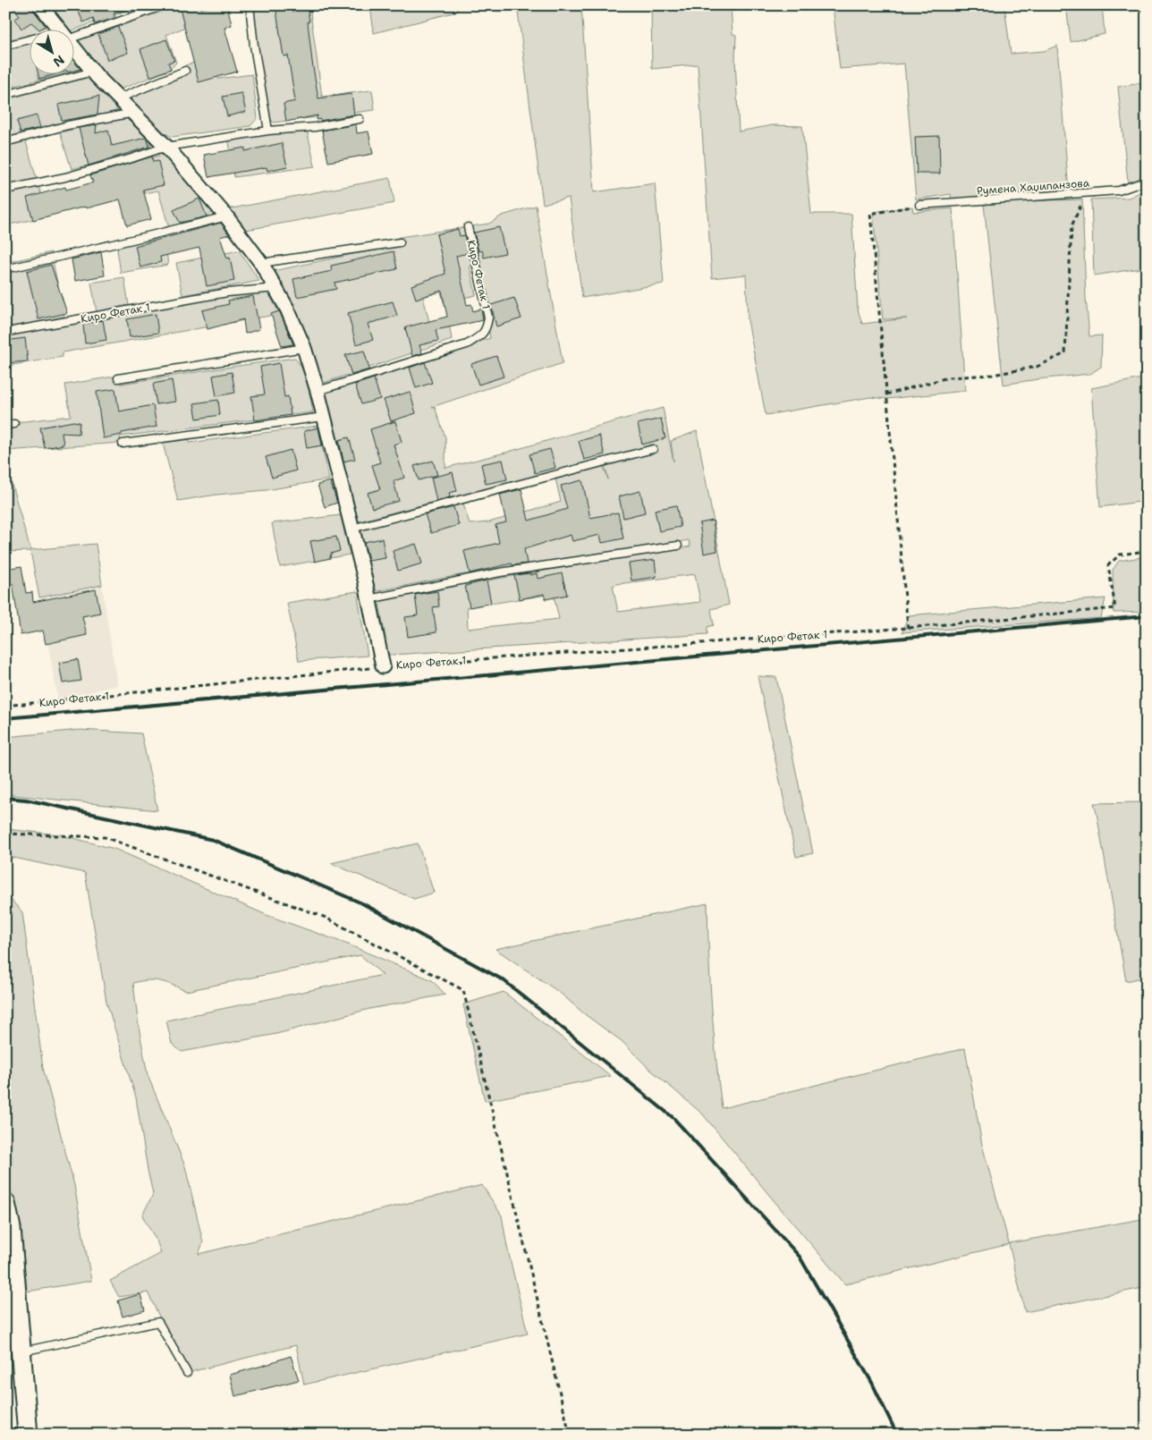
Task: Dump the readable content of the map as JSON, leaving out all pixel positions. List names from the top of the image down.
{
  "streets": {
    "street": ["Киро Фетак 1"],
    "lane": ["Румена Хаџипанзова"]
  },
  "north": "bottom right"
}
